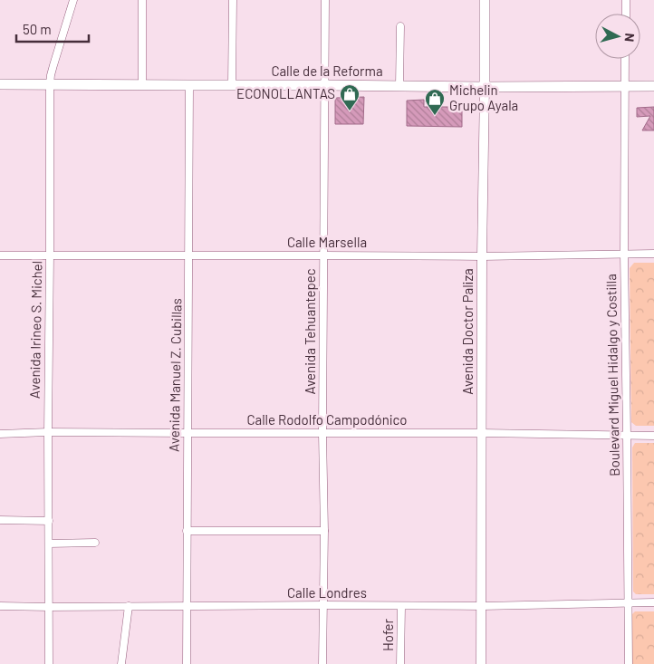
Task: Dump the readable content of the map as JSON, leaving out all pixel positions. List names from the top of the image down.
{
  "streets": {
    "main road": ["Calle de la Reforma", "Avenida Doctor Paliza"],
    "street": [
      "Calle Marsella",
      "Avenida Irineo S. Michel",
      "Avenida Tehuantepec",
      "Avenida Manuel Z. Cubillas",
      "Boulevard Miguel Hidalgo y Costilla",
      "Calle Rodolfo Campodónico",
      "Calle Londres",
      "Hofer"
    ]
  },
  "crossings": [
    ["Calle de la Reforma", "Avenida Irineo S. Michel"],
    ["Calle de la Reforma", "Avenida Tehuantepec"],
    ["Calle de la Reforma", "Avenida Doctor Paliza"],
    ["Calle de la Reforma", "Avenida Manuel Z. Cubillas"],
    ["Calle de la Reforma", "Boulevard Miguel Hidalgo y Costilla"],
    ["Calle Marsella", "Avenida Irineo S. Michel"],
    ["Calle Marsella", "Avenida Tehuantepec"],
    ["Calle Marsella", "Avenida Doctor Paliza"],
    ["Calle Marsella", "Avenida Manuel Z. Cubillas"],
    ["Calle Marsella", "Boulevard Miguel Hidalgo y Costilla"],
    ["Avenida Irineo S. Michel", "Calle Rodolfo Campodónico"],
    ["Avenida Irineo S. Michel", "Calle Londres"],
    ["Avenida Tehuantepec", "Calle Rodolfo Campodónico"],
    ["Avenida Tehuantepec", "Calle Londres"],
    ["Avenida Doctor Paliza", "Calle Rodolfo Campodónico"],
    ["Avenida Doctor Paliza", "Calle Londres"],
    ["Avenida Manuel Z. Cubillas", "Calle Rodolfo Campodónico"],
    ["Avenida Manuel Z. Cubillas", "Calle Londres"],
    ["Boulevard Miguel Hidalgo y Costilla", "Calle Rodolfo Campodónico"],
    ["Boulevard Miguel Hidalgo y Costilla", "Calle Londres"],
    ["Calle Londres", "Hofer"]
  ],
  "places": {
    "shop": ["ECONOLLANTAS", "Michelin Grupo Ayala"]
  },
  "scale_bar": "50 m",
  "north": "right"
}
